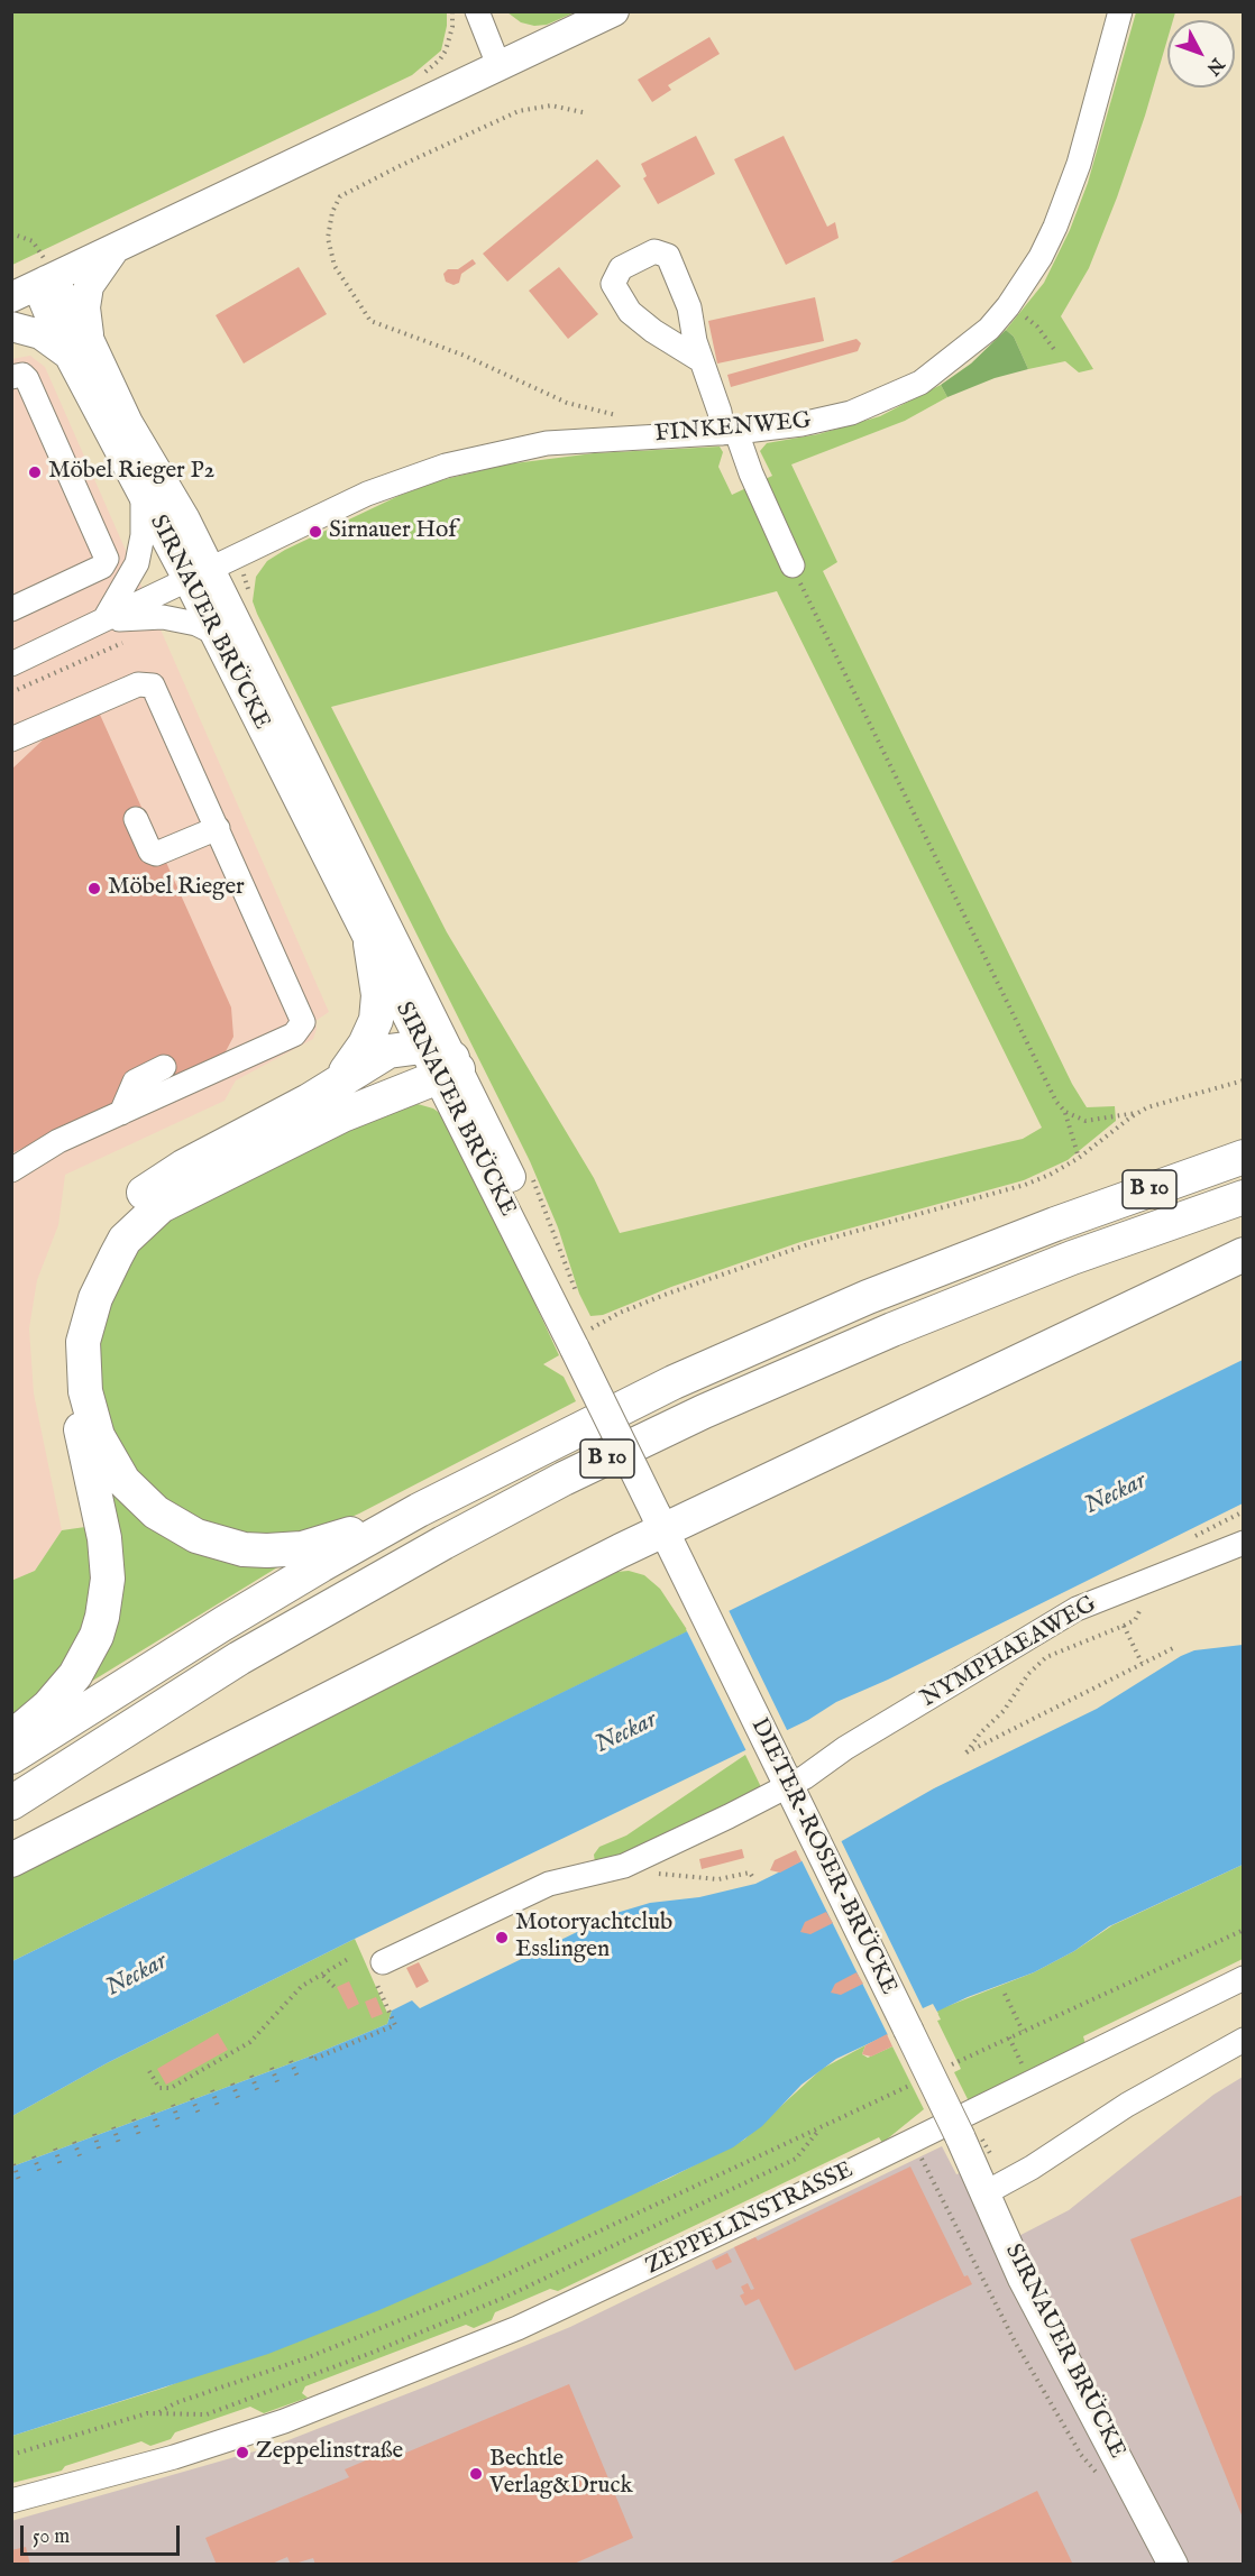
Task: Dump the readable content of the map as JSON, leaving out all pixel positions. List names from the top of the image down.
{
  "streets": {
    "highway": ["B 10"],
    "main road": ["SIRNAUER BRÜCKE", "DIETER-ROSER-BRÜCKE"],
    "street": ["FINKENWEG", "NYMPHAEAWEG", "ZEPPELINSTRASSE"]
  },
  "crossings": [
    ["FINKENWEG", "SIRNAUER BRÜCKE"],
    ["SIRNAUER BRÜCKE", "DIETER-ROSER-BRÜCKE"],
    ["NYMPHAEAWEG", "DIETER-ROSER-BRÜCKE"]
  ],
  "water": ["Neckar"],
  "places": [
    "Möbel Rieger P2",
    "Sirnauer Hof",
    "Möbel Rieger",
    "Motoryachtclub Esslingen",
    "Zeppelinstraße",
    "Bechtle Verlag&Druck"
  ],
  "scale_bar": "50 m",
  "north": "bottom right"
}
